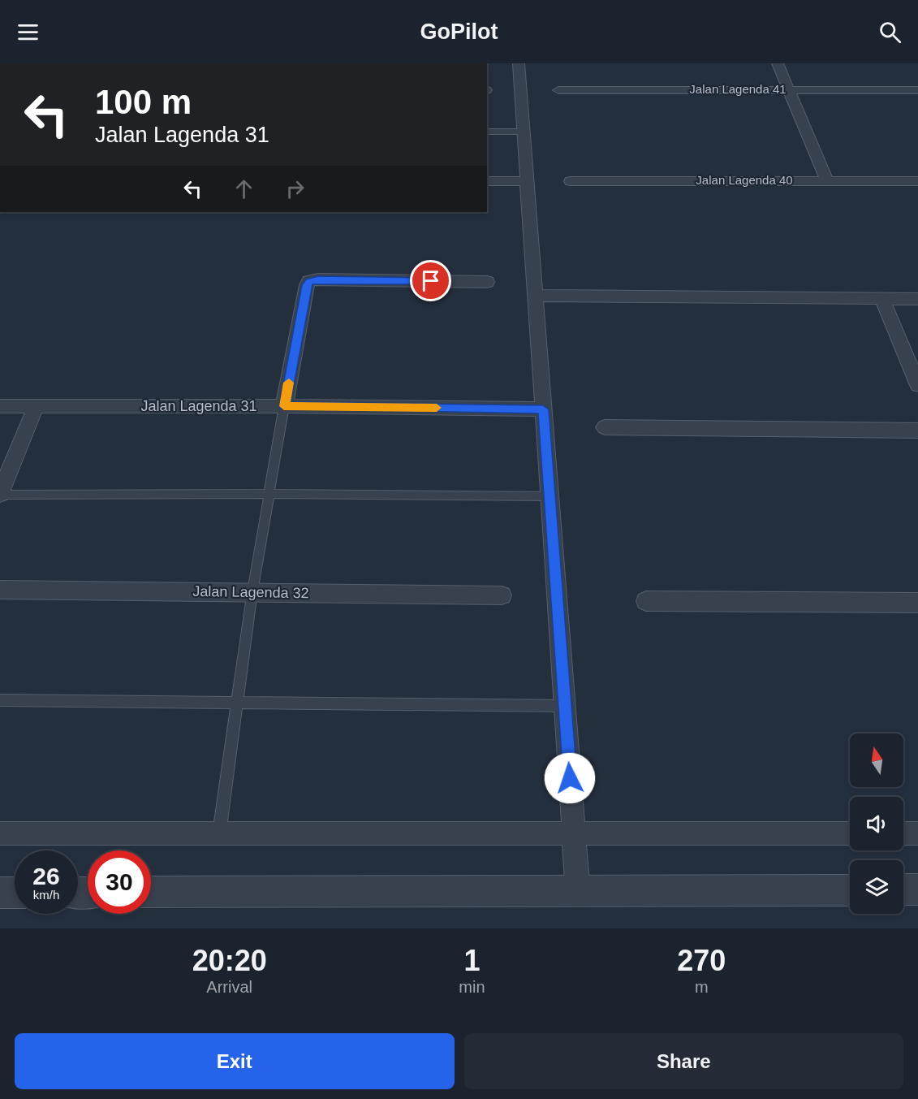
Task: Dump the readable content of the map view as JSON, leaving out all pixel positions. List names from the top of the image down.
{
  "streets": {
    "street": [
      "Jalan Lagenda 41",
      "Jalan Lagenda 40",
      "Jalan Lagenda 31",
      "Jalan Lagenda 32"
    ]
  },
  "north": "top",
  "page": {
    "header": "GoPilot",
    "turn": ["100 m", "Jalan Lagenda 31"],
    "speed": "26 km/h",
    "limit": "30",
    "eta": [
      "20:20",
      "Arrival",
      "1",
      "min",
      "270",
      "m"
    ],
    "buttons": ["Exit", "Share"]
  }
}
